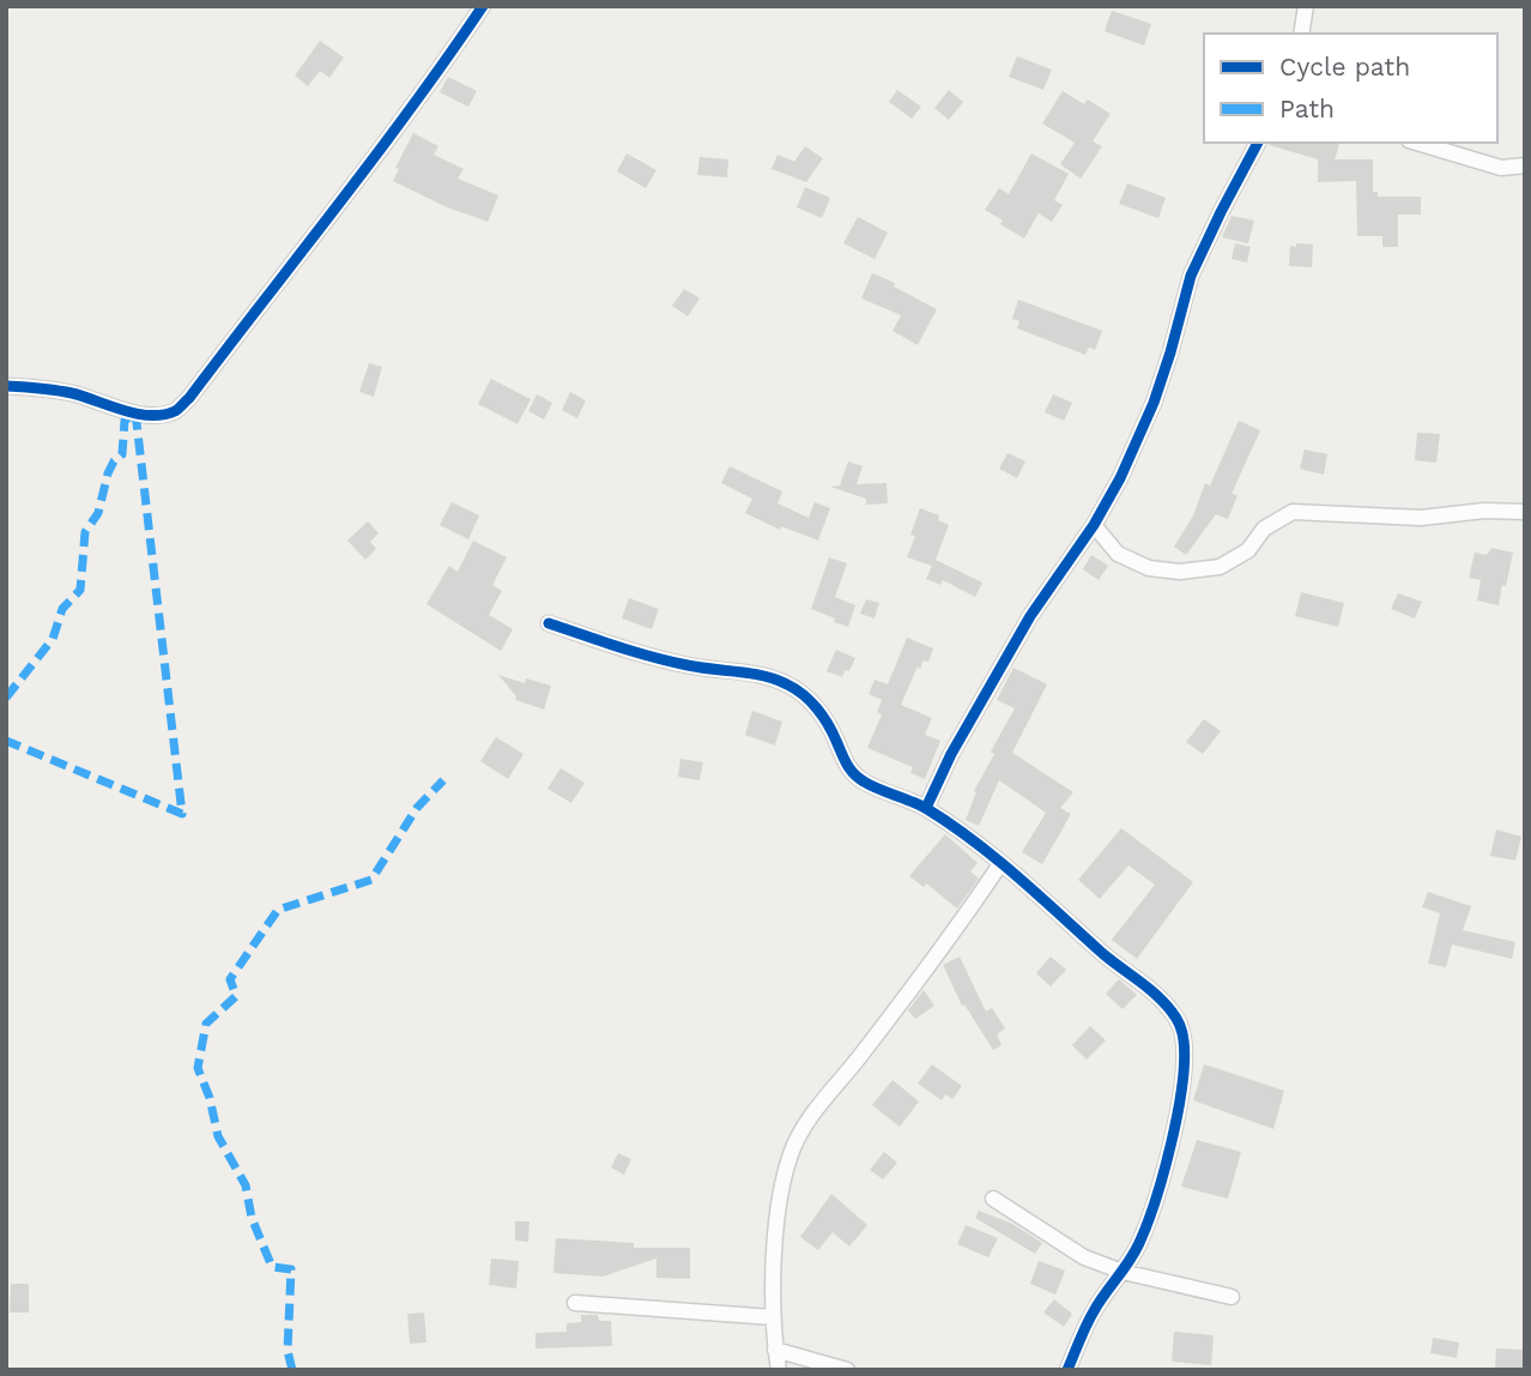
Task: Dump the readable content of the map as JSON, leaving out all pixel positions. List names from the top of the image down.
{
  "legend": ["Cycle path", "Path"]
}
